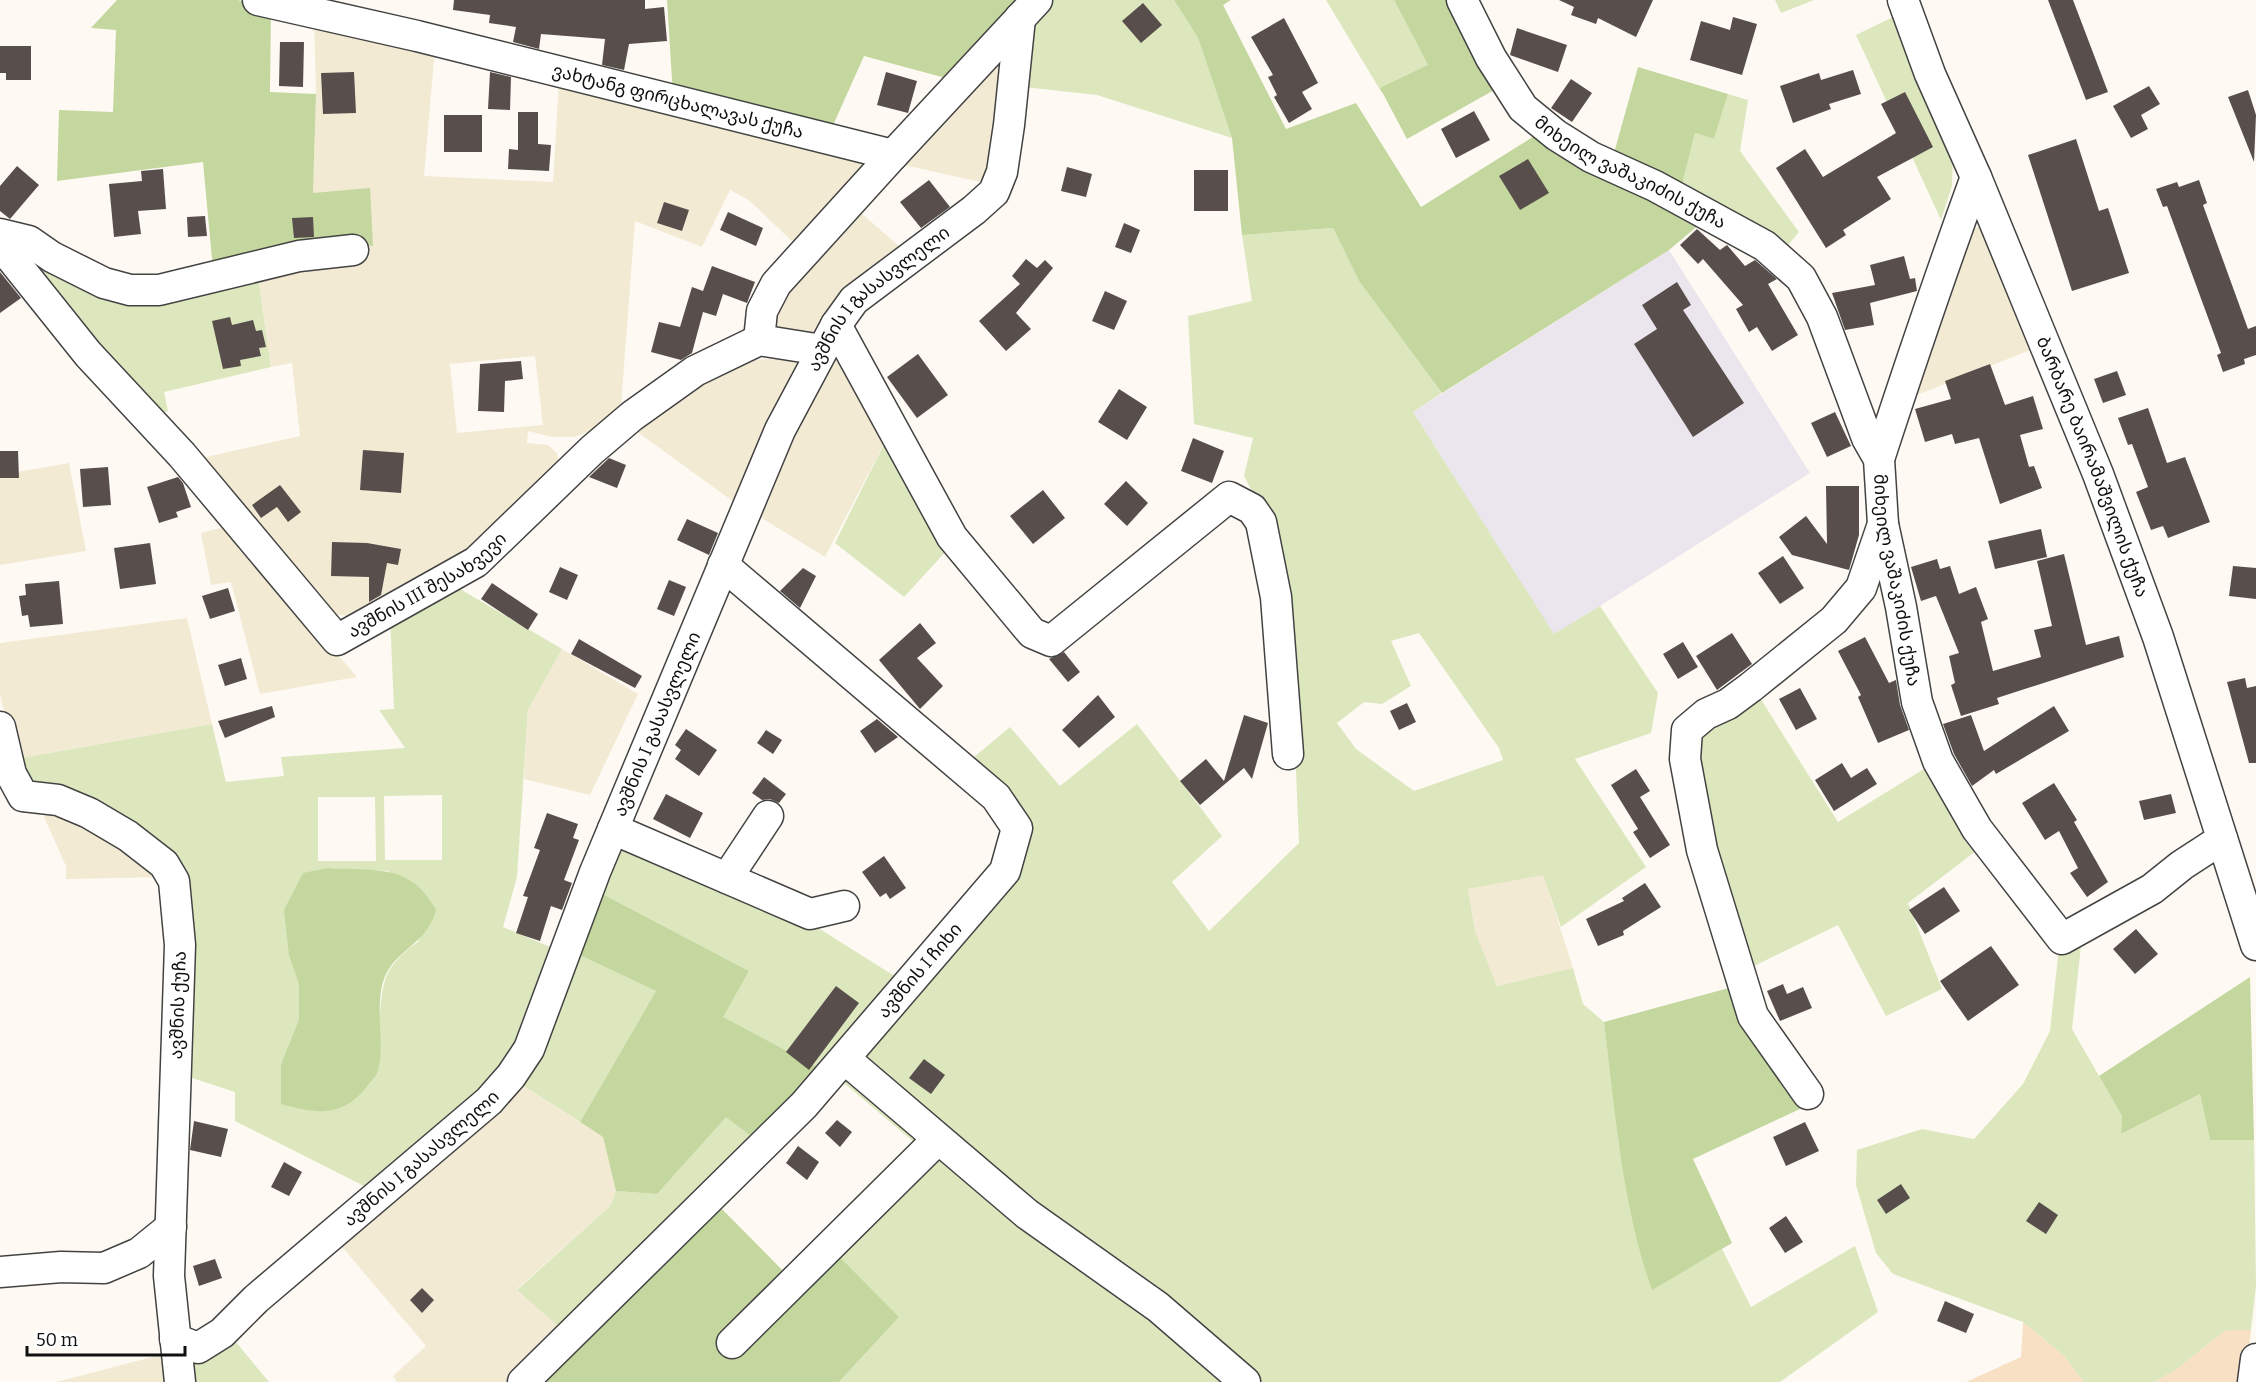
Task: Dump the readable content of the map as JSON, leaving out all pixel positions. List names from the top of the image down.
{
  "streets": {
    "street": [
      "ვახტანგ ფირცხალავას ქუჩა",
      "მიხეილ ვაშაკიძის ქუჩა",
      "ავშნის I გასასვლელი",
      "ბარბარე ბაირამაშვილის ქუჩა",
      "ავშნის III შესახვევი",
      "ავშნის I ჩიხი",
      "ავშნის ქუჩა"
    ]
  },
  "crossings": [
    ["მიხეილ ვაშაკიძის ქუჩა", "ბარბარე ბაირამაშვილის ქუჩა"],
    ["ავშნის I გასასვლელი", "ავშნის I ჩიხი"],
    ["ავშნის I გასასვლელი", "ავშნის ქუჩა"]
  ],
  "scale_bar": "50 m"
}
